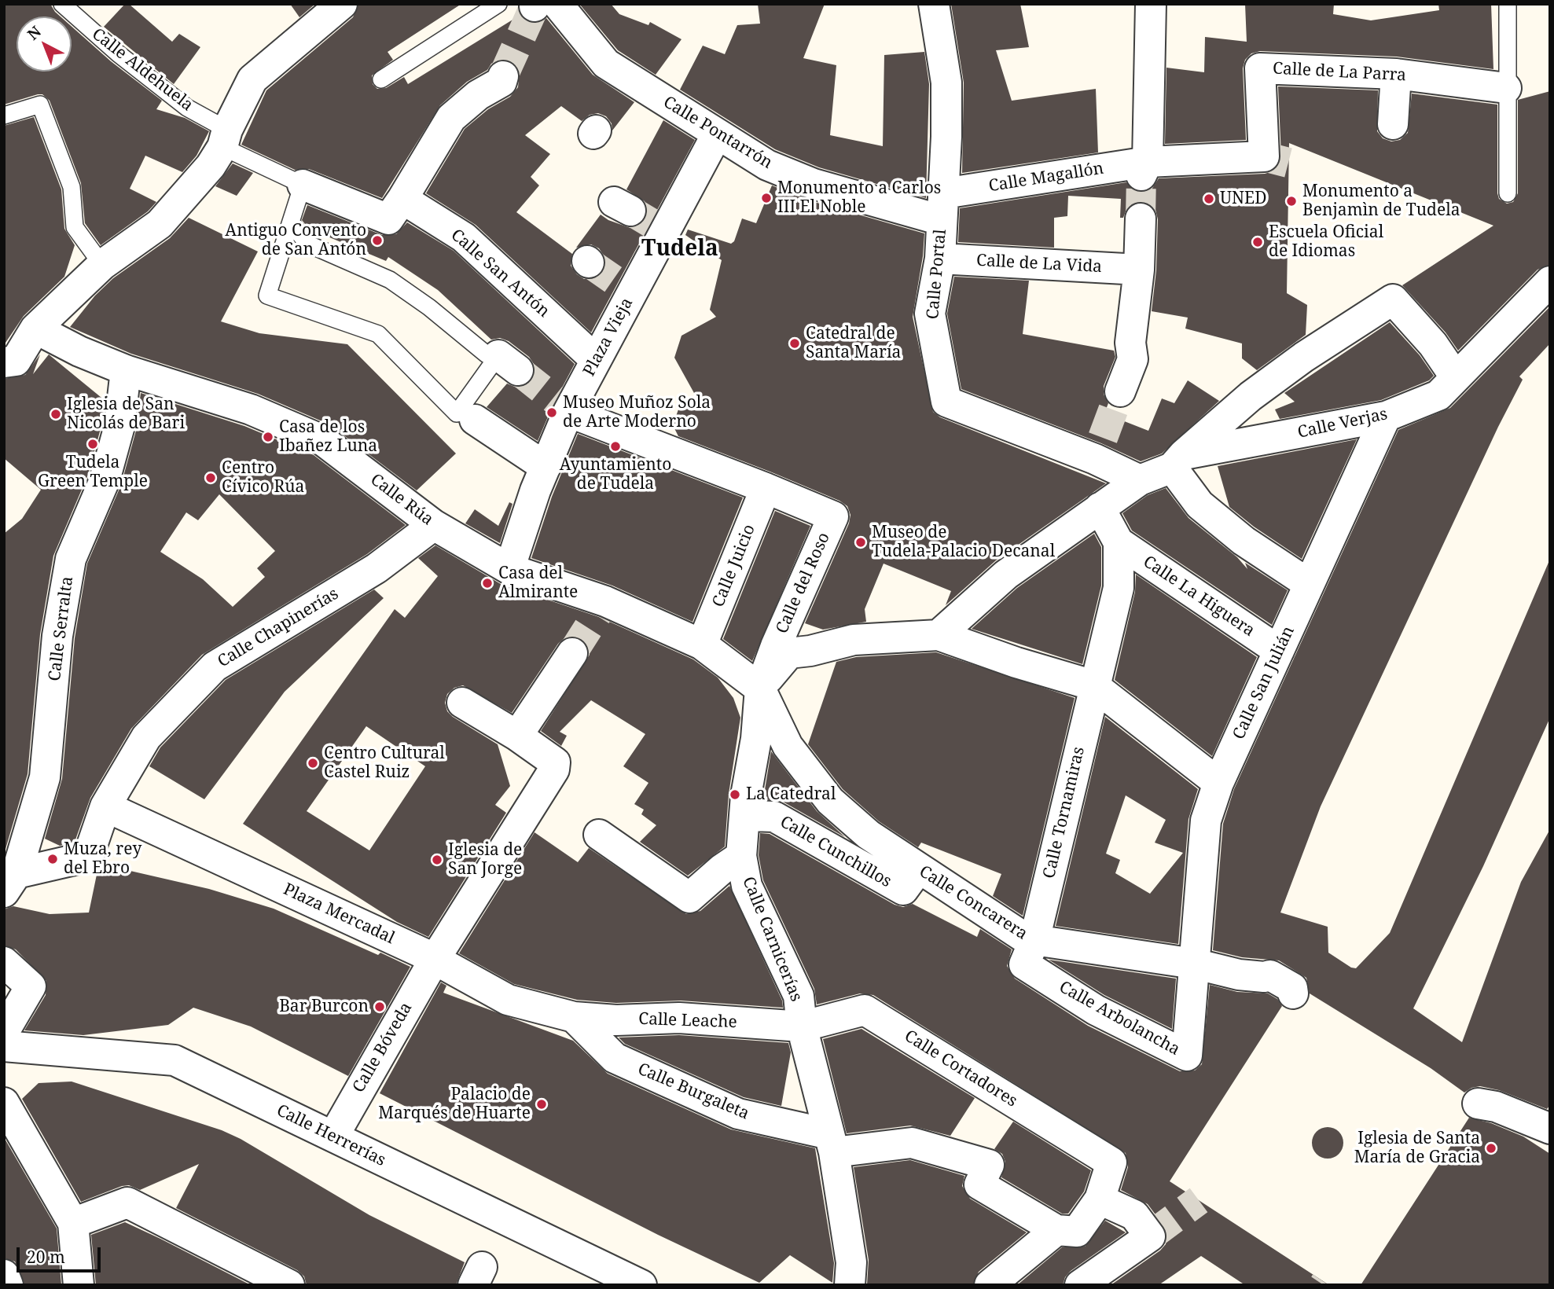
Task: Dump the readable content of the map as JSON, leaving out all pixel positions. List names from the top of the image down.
{
  "streets": {
    "street": [
      "Calle de La Parra",
      "Calle Pontarrón",
      "Calle Magallón",
      "Calle de La Vida",
      "Calle San Antón",
      "Calle Portal",
      "Plaza Vieja",
      "Calle Verjas",
      "Calle Rúa",
      "Calle Juicio",
      "Calle del Roso",
      "Calle La Higuera",
      "Calle Chapinerías",
      "Calle Serralta",
      "Calle San Julián",
      "Calle Tornamiras",
      "Calle Cunchillos",
      "Calle Concarera",
      "Plaza Mercadal",
      "Calle Carnicerías",
      "Calle Arbolancha",
      "Calle Leache",
      "Calle Bóveda",
      "Calle Cortadores",
      "Calle Burgaleta",
      "Calle Herrerías"
    ],
    "lane": ["Calle Aldehuela"]
  },
  "crossings": [
    ["Calle de La Parra", "Calle Magallón"],
    ["Calle Pontarrón", "Calle Magallón"],
    ["Calle Pontarrón", "Calle Portal"],
    ["Calle Pontarrón", "Plaza Vieja"],
    ["Calle Magallón", "Calle Portal"],
    ["Calle de La Vida", "Calle Portal"],
    ["Calle San Antón", "Plaza Vieja"],
    ["Calle Portal", "Calle Verjas"],
    ["Plaza Vieja", "Calle Rúa"],
    ["Calle Verjas", "Calle San Julián"],
    ["Calle Rúa", "Calle Juicio"],
    ["Calle Rúa", "Calle del Roso"],
    ["Calle Rúa", "Calle Chapinerías"],
    ["Calle Rúa", "Calle Serralta"],
    ["Calle Rúa", "Calle Concarera"],
    ["Calle Rúa", "Calle Carnicerías"],
    ["Calle Juicio", "Calle del Roso"],
    ["Calle del Roso", "Calle Concarera"],
    ["Calle del Roso", "Calle Carnicerías"],
    ["Calle La Higuera", "Calle San Julián"],
    ["Calle La Higuera", "Calle Tornamiras"],
    ["Calle Chapinerías", "Calle Serralta"],
    ["Calle Chapinerías", "Plaza Mercadal"],
    ["Calle San Julián", "Calle Concarera"],
    ["Calle San Julián", "Calle Arbolancha"],
    ["Calle Tornamiras", "Calle Concarera"],
    ["Calle Tornamiras", "Calle Arbolancha"],
    ["Calle Cunchillos", "Calle Concarera"],
    ["Calle Cunchillos", "Calle Carnicerías"],
    ["Calle Concarera", "Calle Carnicerías"],
    ["Calle Concarera", "Calle Arbolancha"],
    ["Plaza Mercadal", "Calle Leache"],
    ["Plaza Mercadal", "Calle Bóveda"],
    ["Plaza Mercadal", "Calle Burgaleta"],
    ["Calle Carnicerías", "Calle Leache"],
    ["Calle Carnicerías", "Calle Cortadores"],
    ["Calle Carnicerías", "Calle Burgaleta"],
    ["Calle Leache", "Calle Cortadores"],
    ["Calle Leache", "Calle Burgaleta"],
    ["Calle Bóveda", "Calle Herrerías"]
  ],
  "districts": ["Tudela"],
  "places": [
    "Monumento a Carlos III El Noble",
    "UNED",
    "Monumento a Benjamìn de Tudela",
    "Antiguo Convento de San Antón",
    "Escuela Oficial de Idiomas",
    "Catedral de Santa María",
    "Museo Muñoz Sola de Arte Moderno",
    "Iglesia de San Nicolás de Bari",
    "Casa de los Ibañez Luna",
    "Tudela Green Temple",
    "Ayuntamiento de Tudela",
    "Centro Cívico Rúa",
    "Museo de Tudela-Palacio Decanal",
    "Casa del Almirante",
    "Centro Cultural Castel Ruiz",
    "La Catedral",
    "Muza, rey del Ebro",
    "Iglesia de San Jorge",
    "Bar Burcon",
    "Palacio de Marqués de Huarte",
    "Iglesia de Santa María de Gracia"
  ],
  "scale_bar": "20 m",
  "north": "top left"
}
